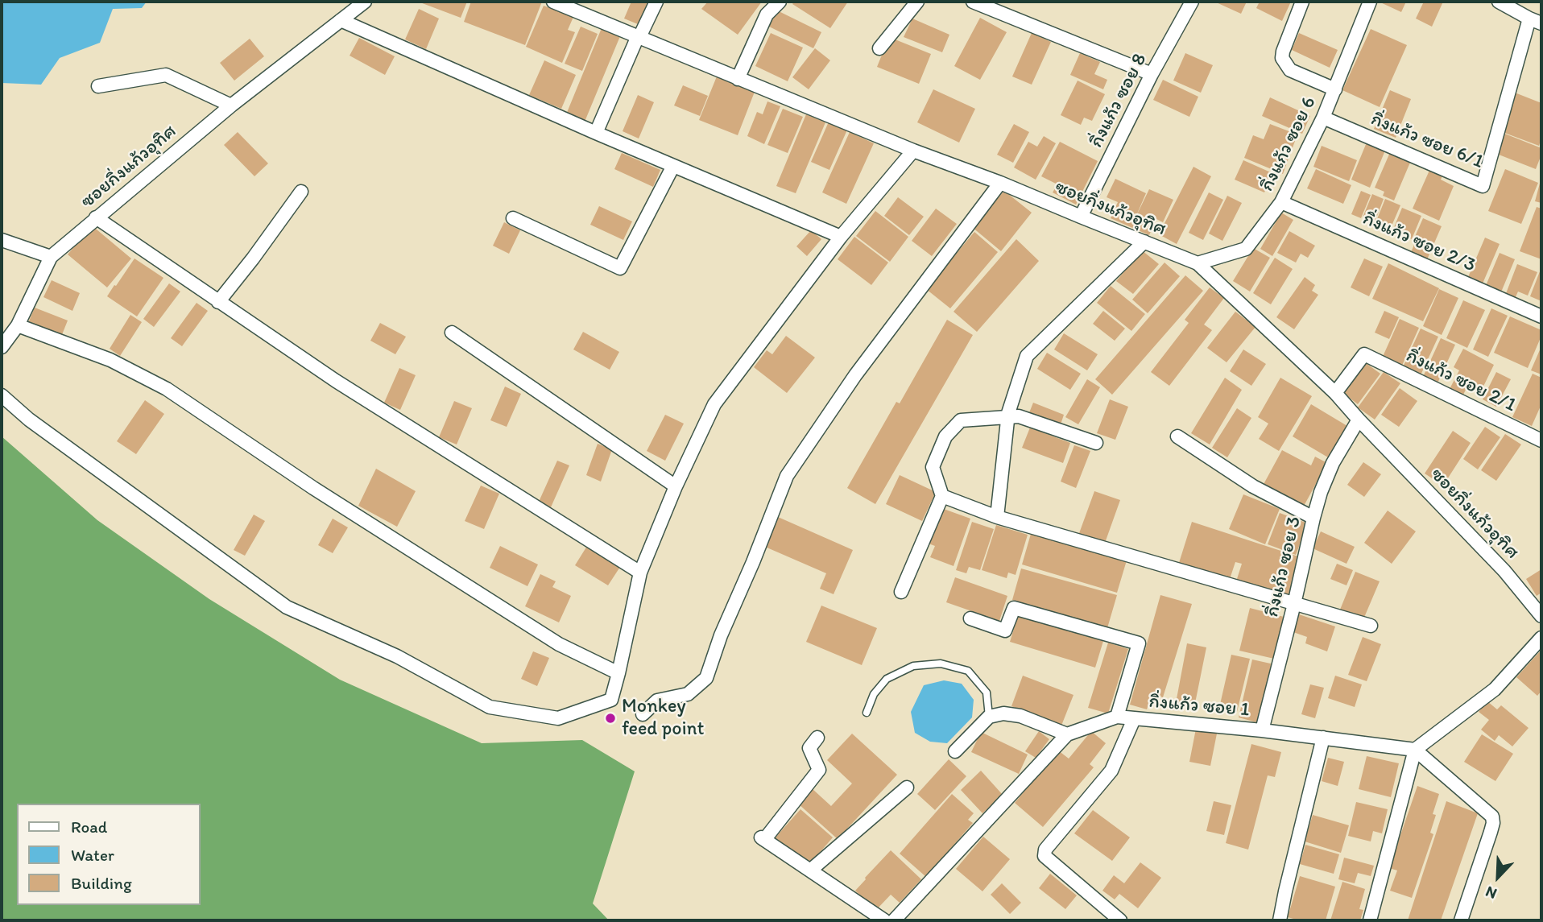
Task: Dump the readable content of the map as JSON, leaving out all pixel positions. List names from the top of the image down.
{
  "streets": {
    "street": [
      "กิ่งแก้ว ซอย 8",
      "กิ่งแก้ว ซอย 6/1",
      "กิ่งแก้ว ซอย 6",
      "ซอยกิ่งแก้วอุทิศ",
      "กิ่งแก้ว ซอย 2/3",
      "กิ่งแก้ว ซอย 2/1",
      "กิ่งแก้ว ซอย 3",
      "กิ่งแก้ว ซอย 1"
    ]
  },
  "crossings": [
    ["กิ่งแก้ว ซอย 8", "ซอยกิ่งแก้วอุทิศ"],
    ["กิ่งแก้ว ซอย 6/1", "กิ่งแก้ว ซอย 6"],
    ["กิ่งแก้ว ซอย 6", "ซอยกิ่งแก้วอุทิศ"],
    ["กิ่งแก้ว ซอย 6", "กิ่งแก้ว ซอย 2/3"],
    ["ซอยกิ่งแก้วอุทิศ", "กิ่งแก้ว ซอย 2/1"],
    ["ซอยกิ่งแก้วอุทิศ", "กิ่งแก้ว ซอย 3"],
    ["กิ่งแก้ว ซอย 3", "กิ่งแก้ว ซอย 1"]
  ],
  "places": ["Monkey feed point"],
  "legend": ["Road", "Water", "Building"],
  "north": "bottom left"
}
